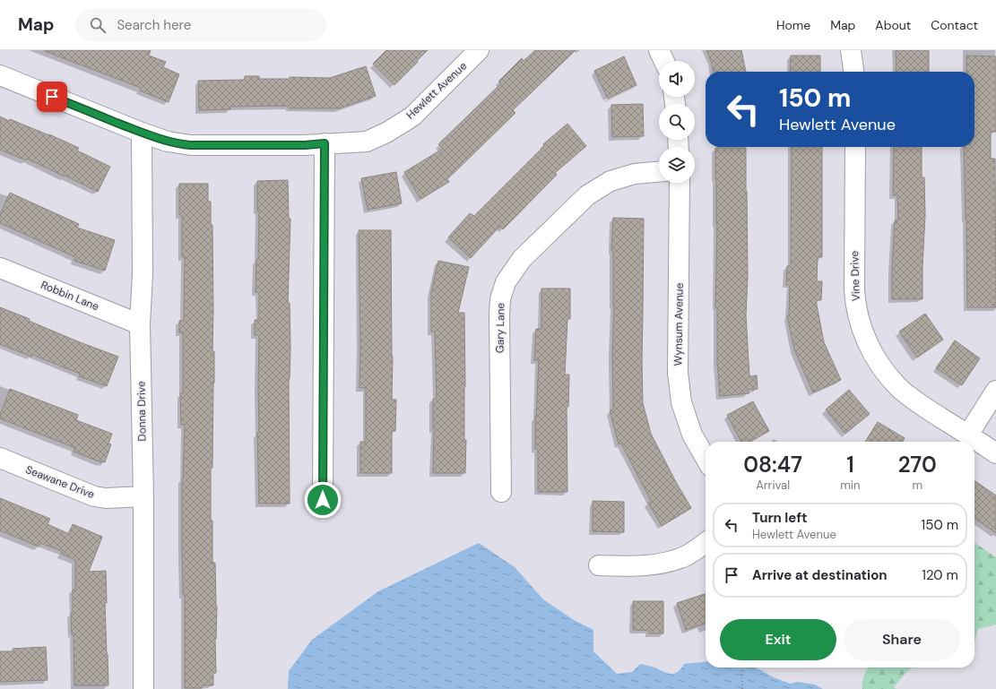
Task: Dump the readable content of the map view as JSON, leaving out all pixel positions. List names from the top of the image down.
{
  "streets": {
    "street": [
      "Hewlett Avenue",
      "Vine Drive",
      "Robbin Lane",
      "Wynsum Avenue",
      "Gary Lane",
      "Donna Drive",
      "Seawane Drive"
    ]
  },
  "crossings": [
    ["Hewlett Avenue", "Donna Drive"],
    ["Robbin Lane", "Donna Drive"],
    ["Donna Drive", "Seawane Drive"]
  ],
  "page": {
    "header": "Map",
    "search": "Search here",
    "nav": [
      "Home",
      "Map",
      "About",
      "Contact"
    ],
    "turn": ["150 m", "Hewlett Avenue"],
    "eta": [
      "08:47",
      "Arrival",
      "1",
      "min",
      "270",
      "m"
    ],
    "list": [
      {
        "name": "Turn left",
        "note": "Hewlett Avenue",
        "value": "150 m"
      },
      {
        "name": "Arrive at destination",
        "value": "120 m"
      }
    ],
    "buttons": ["Exit", "Share"]
  }
}
